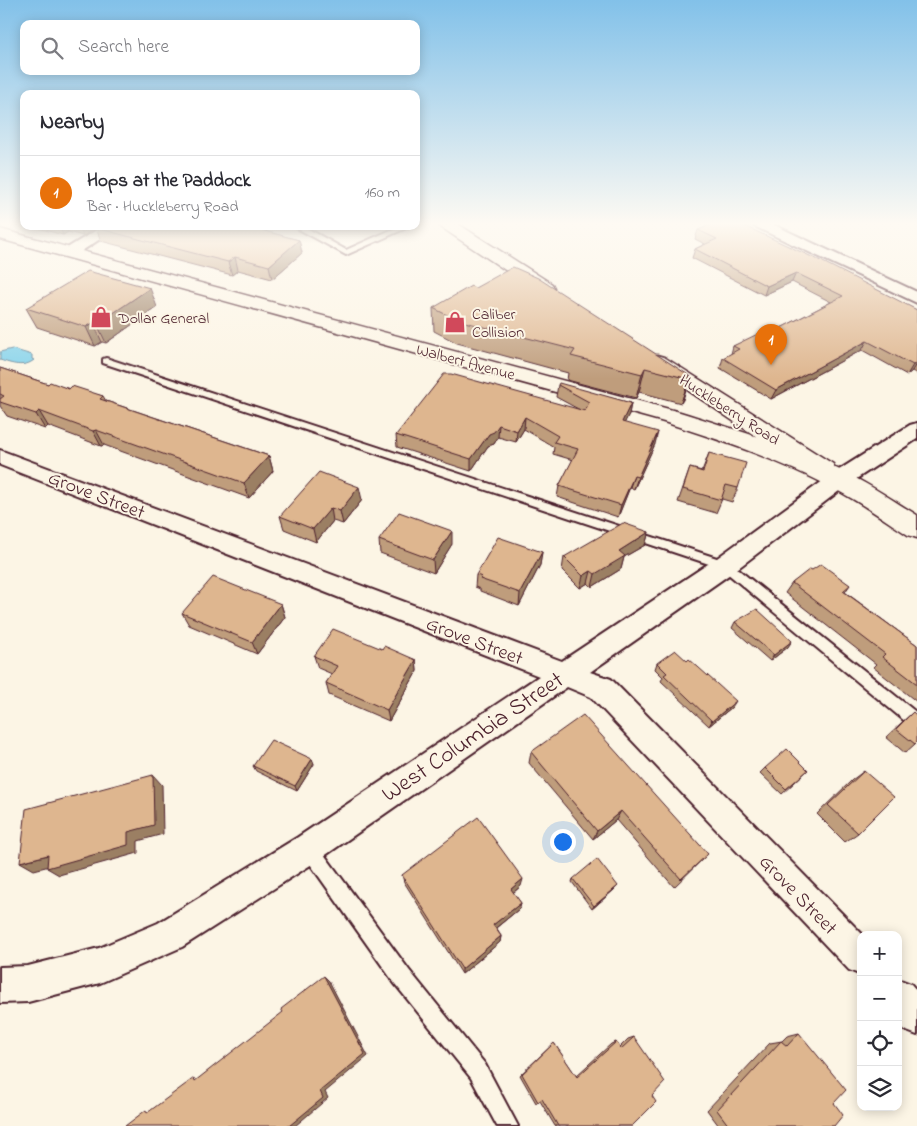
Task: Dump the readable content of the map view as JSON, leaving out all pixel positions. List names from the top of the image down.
{
  "streets": {
    "main road": ["Walbert Avenue", "Huckleberry Road"],
    "street": ["Grove Street", "West Columbia Street"]
  },
  "crossings": [
    ["Walbert Avenue", "Huckleberry Road"],
    ["Walbert Avenue", "West Columbia Street"],
    ["Huckleberry Road", "West Columbia Street"],
    ["Grove Street", "West Columbia Street"]
  ],
  "places": {
    "shop": ["Dollar General", "Caliber Collision"]
  },
  "page": {
    "search": "Search here",
    "heading": "Nearby",
    "list": [
      {
        "mark": "1",
        "name": "Hops at the Paddock",
        "note": "Bar · Huckleberry Road",
        "value": "160 m"
      }
    ],
    "pins": "1",
    "map_buttons": ["+", "−"]
  }
}
